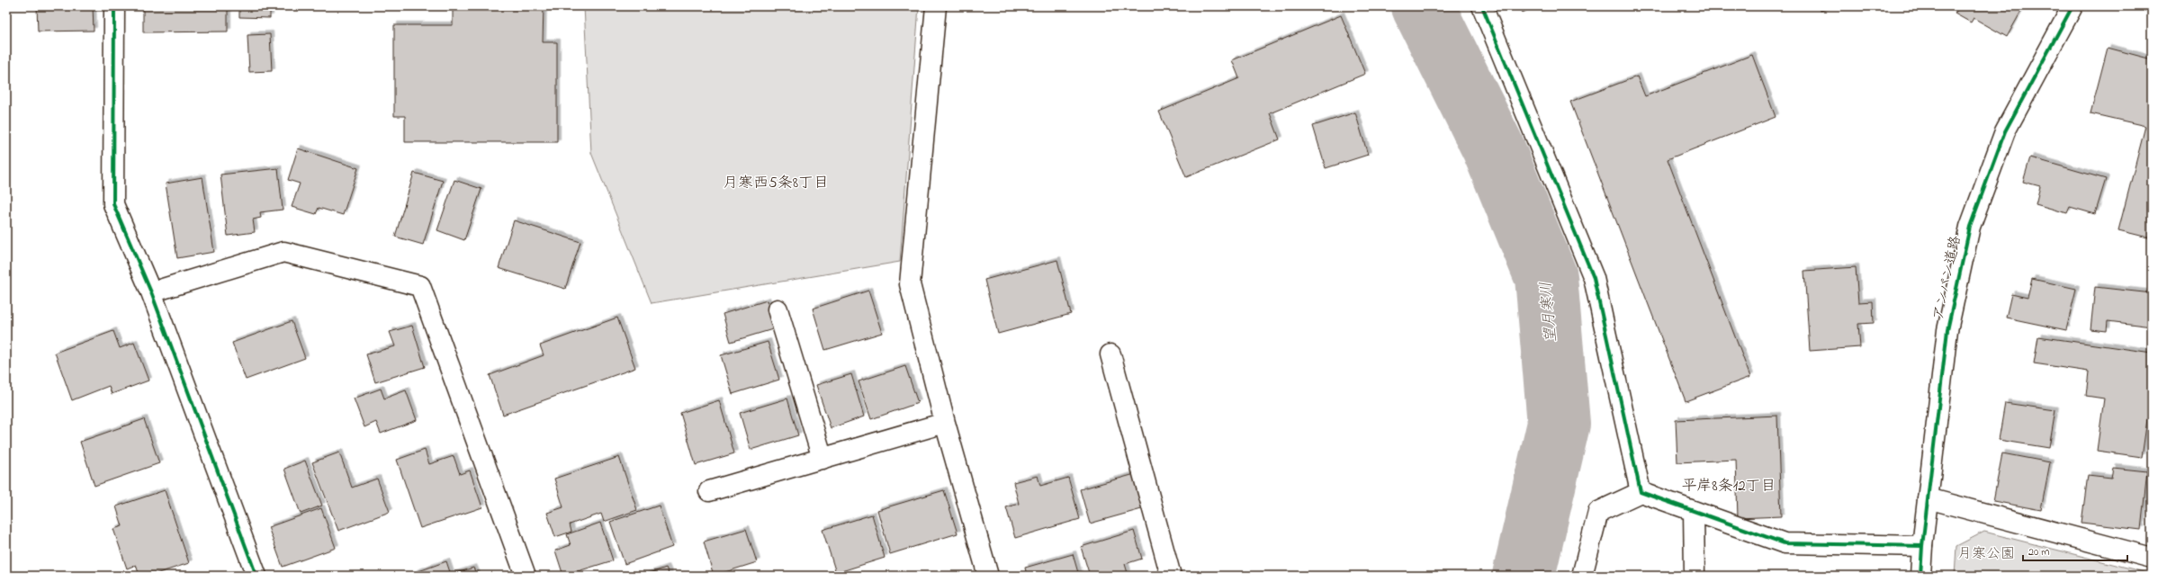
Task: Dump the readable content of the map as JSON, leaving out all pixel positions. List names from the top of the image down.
{
  "streets": {
    "street": ["アンパン道路"]
  },
  "districts": ["月寒西5条8丁目", "平岸8条12丁目"],
  "water": ["望月寒川"],
  "parks": ["月寒公園"],
  "scale_bar": "20 m"
}
